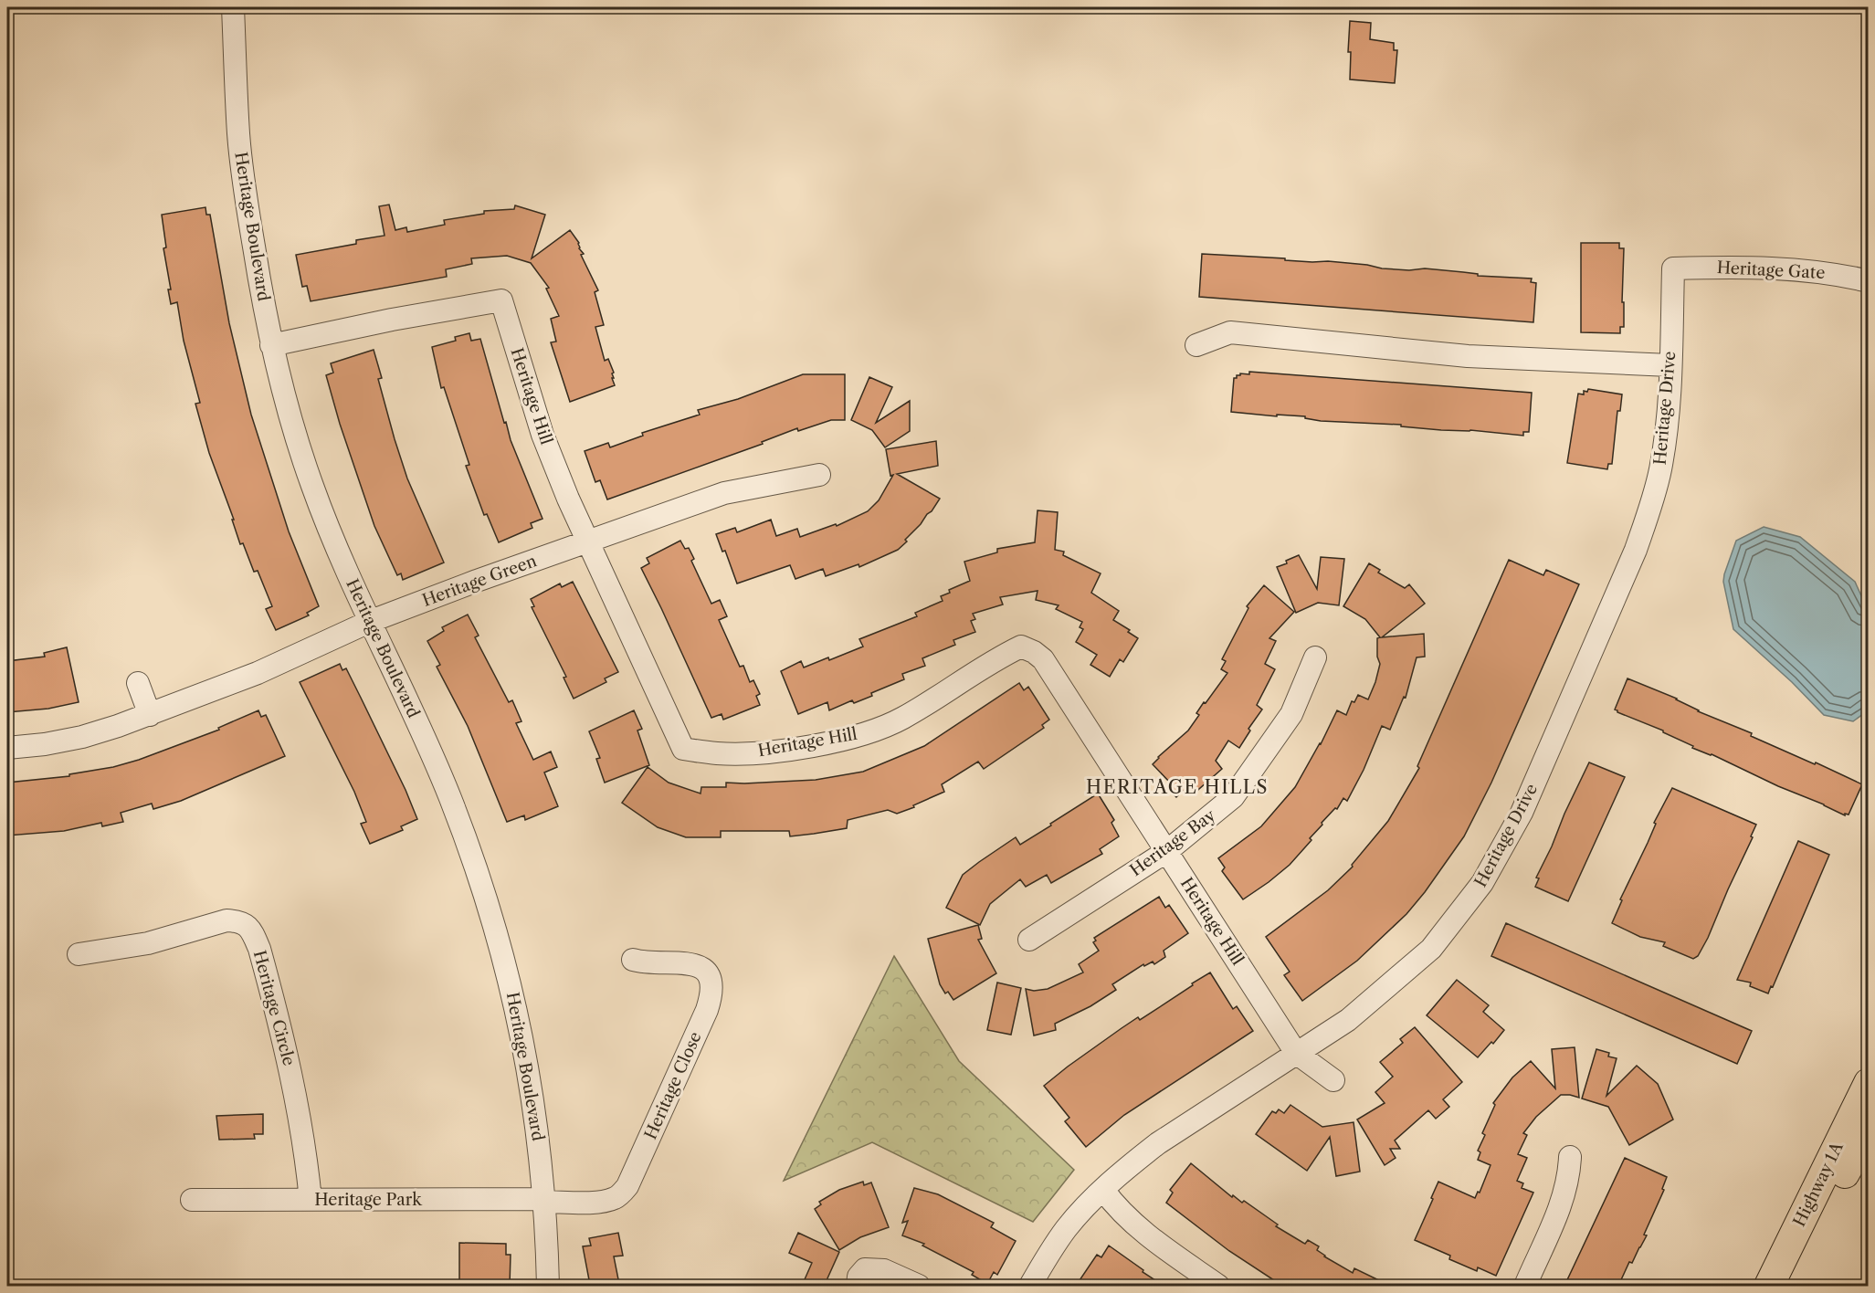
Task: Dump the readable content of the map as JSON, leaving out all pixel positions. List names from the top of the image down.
{
  "streets": {
    "main road": ["Highway 1A"],
    "street": [
      "Heritage Boulevard",
      "Heritage Gate",
      "Heritage Hill",
      "Heritage Drive",
      "Heritage Green",
      "Heritage Bay",
      "Heritage Circle",
      "Heritage Close",
      "Heritage Park"
    ]
  },
  "crossings": [
    ["Heritage Boulevard", "Heritage Hill"],
    ["Heritage Boulevard", "Heritage Green"],
    ["Heritage Boulevard", "Heritage Close"],
    ["Heritage Boulevard", "Heritage Park"],
    ["Heritage Gate", "Heritage Drive"],
    ["Heritage Hill", "Heritage Drive"],
    ["Heritage Hill", "Heritage Green"],
    ["Heritage Hill", "Heritage Bay"],
    ["Heritage Circle", "Heritage Park"],
    ["Heritage Close", "Heritage Park"]
  ],
  "districts": ["HERITAGE HILLS"]
}
